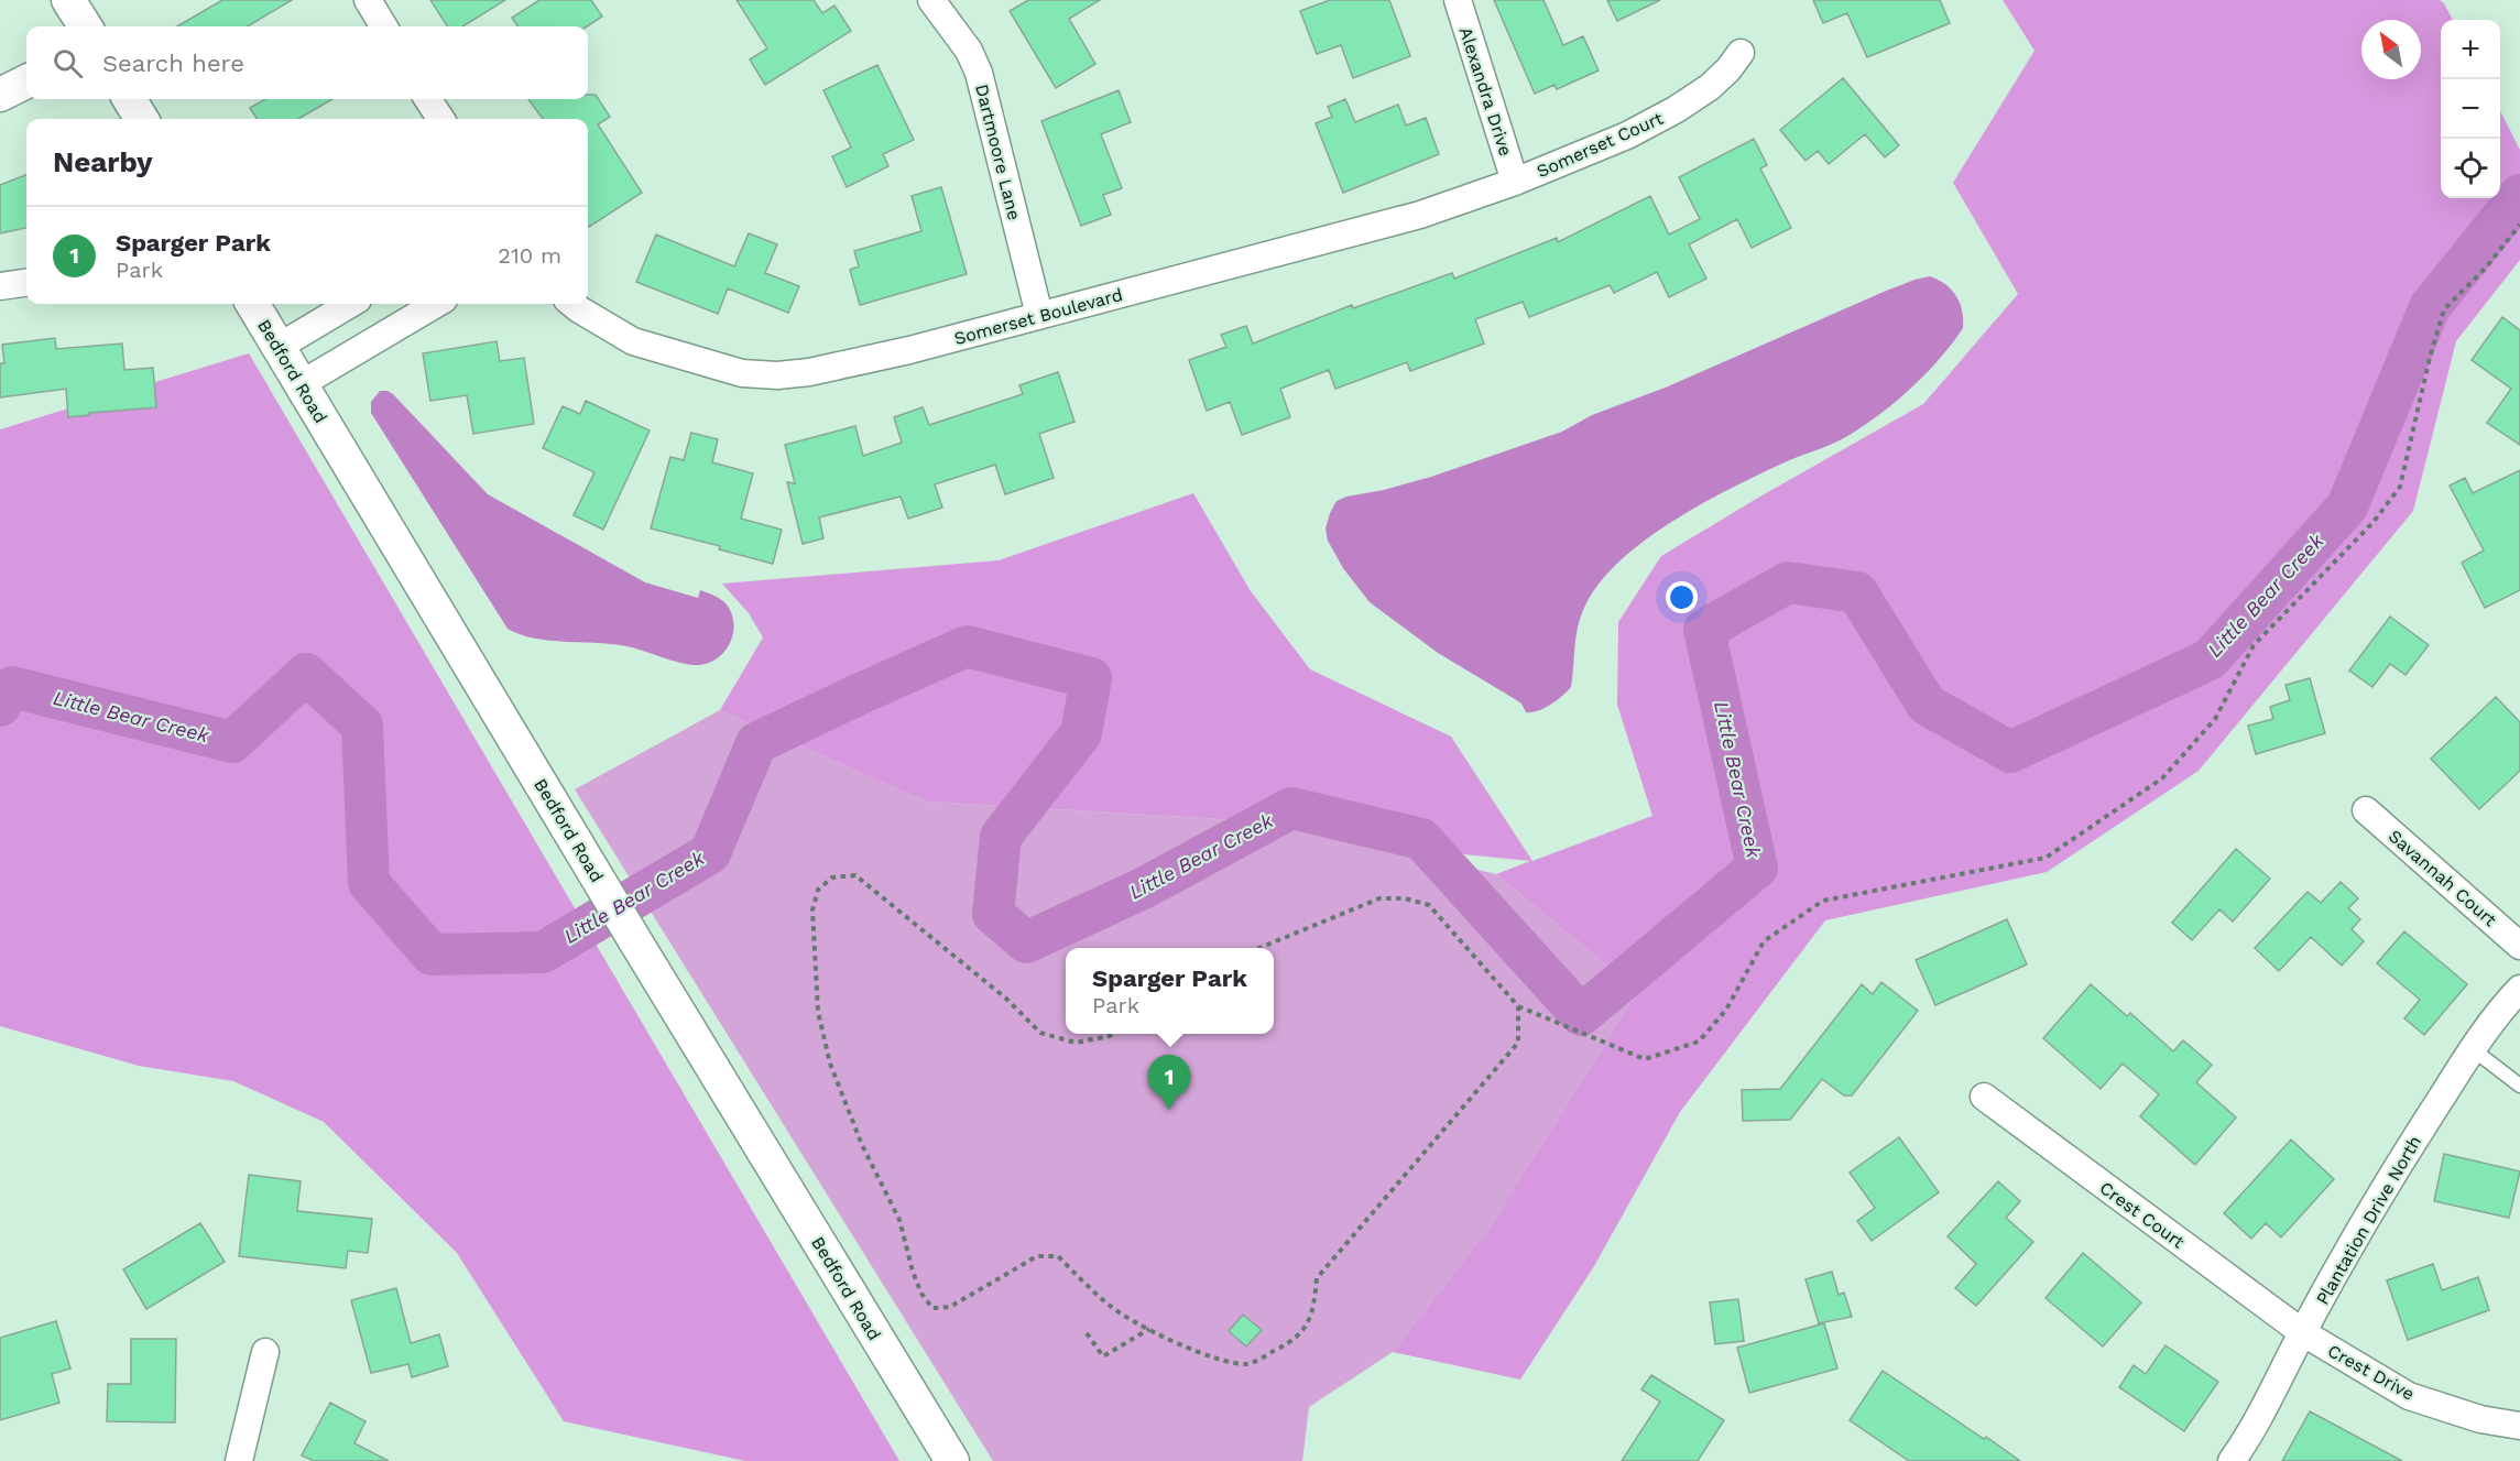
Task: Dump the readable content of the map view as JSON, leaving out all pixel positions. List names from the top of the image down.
{
  "streets": {
    "street": [
      "Alexandra Drive",
      "Somerset Court",
      "Dartmoore Lane",
      "Somerset Boulevard",
      "Bedford Road",
      "Savannah Court",
      "Crest Court",
      "Plantation Drive North",
      "Crest Drive"
    ]
  },
  "crossings": [
    ["Alexandra Drive", "Somerset Court"],
    ["Alexandra Drive", "Somerset Boulevard"],
    ["Somerset Court", "Somerset Boulevard"],
    ["Dartmoore Lane", "Somerset Boulevard"],
    ["Crest Court", "Plantation Drive North"],
    ["Crest Court", "Crest Drive"],
    ["Plantation Drive North", "Crest Drive"]
  ],
  "water": ["Little Bear Creek"],
  "north": "top left",
  "page": {
    "map_buttons": ["+", "−"],
    "search": "Search here",
    "heading": "Nearby",
    "list": [
      {
        "mark": "1",
        "name": "Sparger Park",
        "note": "Park",
        "value": "210 m"
      }
    ],
    "popup": ["Sparger Park", "Park"],
    "pins": "1"
  }
}
